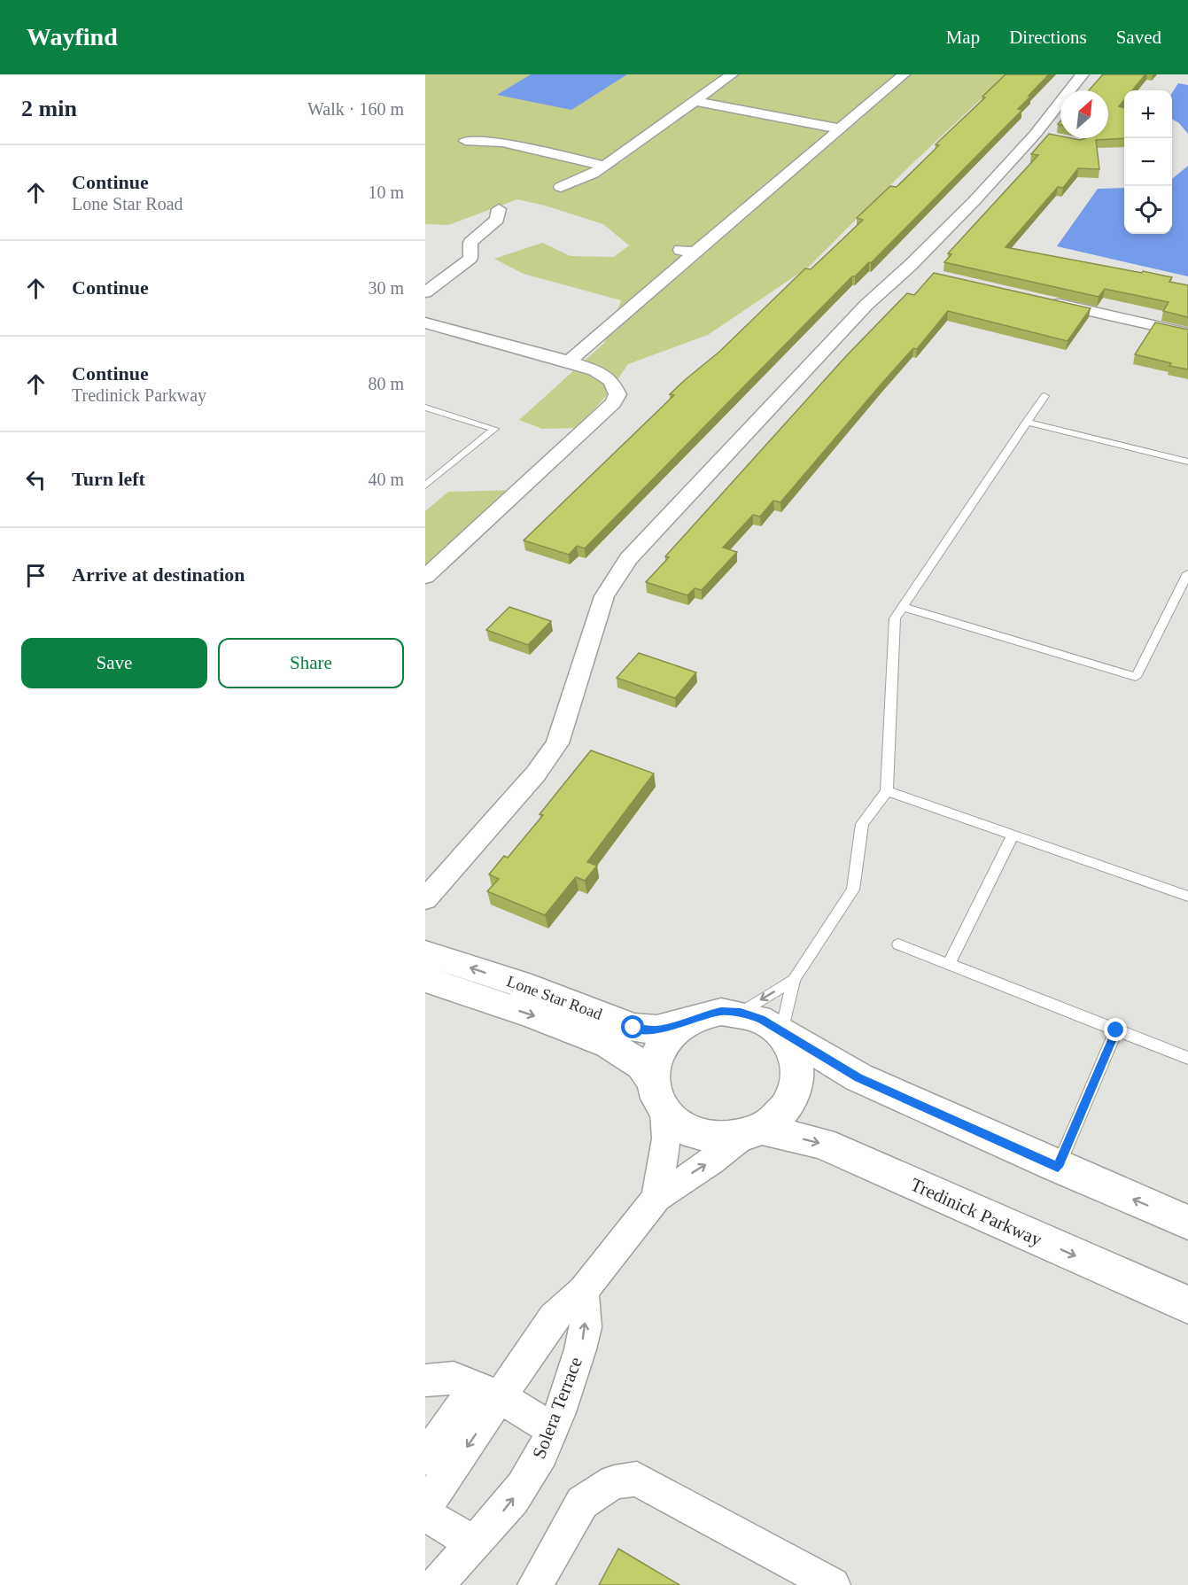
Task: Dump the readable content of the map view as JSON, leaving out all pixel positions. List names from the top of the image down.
{
  "streets": {
    "street": ["Lone Star Road", "Tredinick Parkway", "Solera Terrace"]
  },
  "crossings": [
    ["Lone Star Road", "Tredinick Parkway"]
  ],
  "north": "top right",
  "page": {
    "header": "Wayfind",
    "nav": ["Map", "Directions", "Saved"],
    "heading": ["2 min", "Walk · 160 m"],
    "map_buttons": ["+", "−"],
    "list": [
      ["Continue", "Lone Star Road", "10 m"],
      ["Continue", "30 m"],
      ["Continue", "Tredinick Parkway", "80 m"],
      ["Turn left", "40 m"],
      "Arrive at destination"
    ],
    "buttons": ["Save", "Share"]
  }
}
